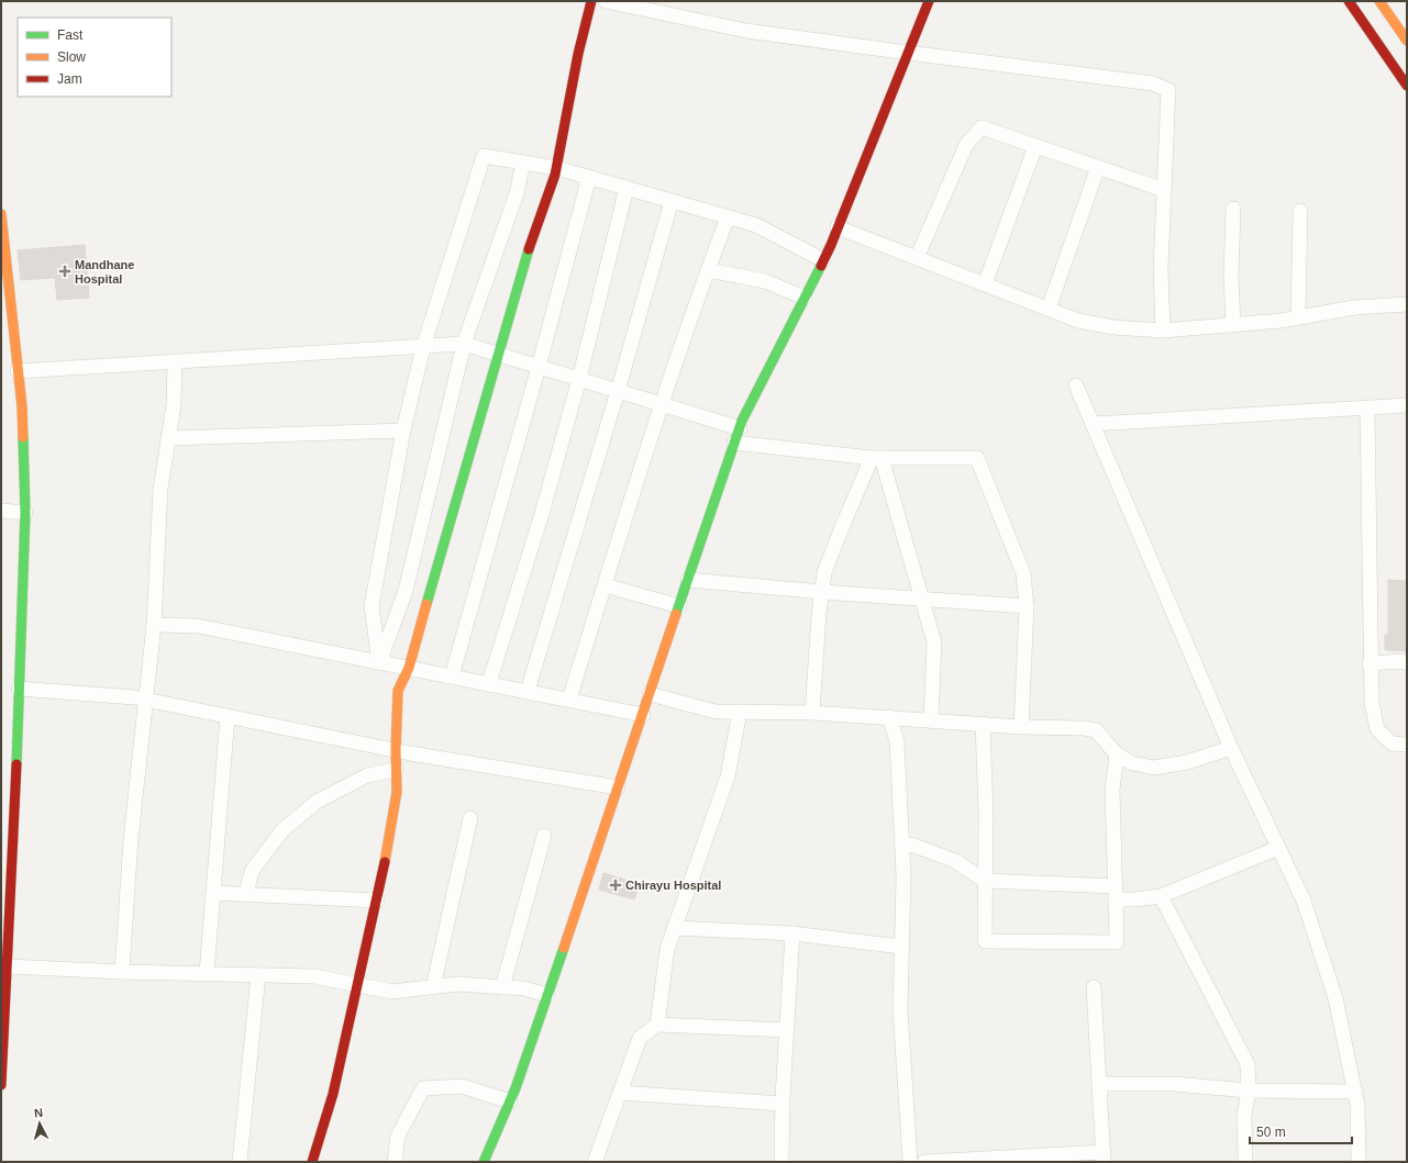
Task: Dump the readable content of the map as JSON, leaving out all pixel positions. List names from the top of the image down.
{
  "places": {
    "health": ["Mandhane Hospital", "Chirayu Hospital"]
  },
  "legend": ["Fast", "Slow", "Jam"],
  "scale_bar": "50 m",
  "north": "top"
}
